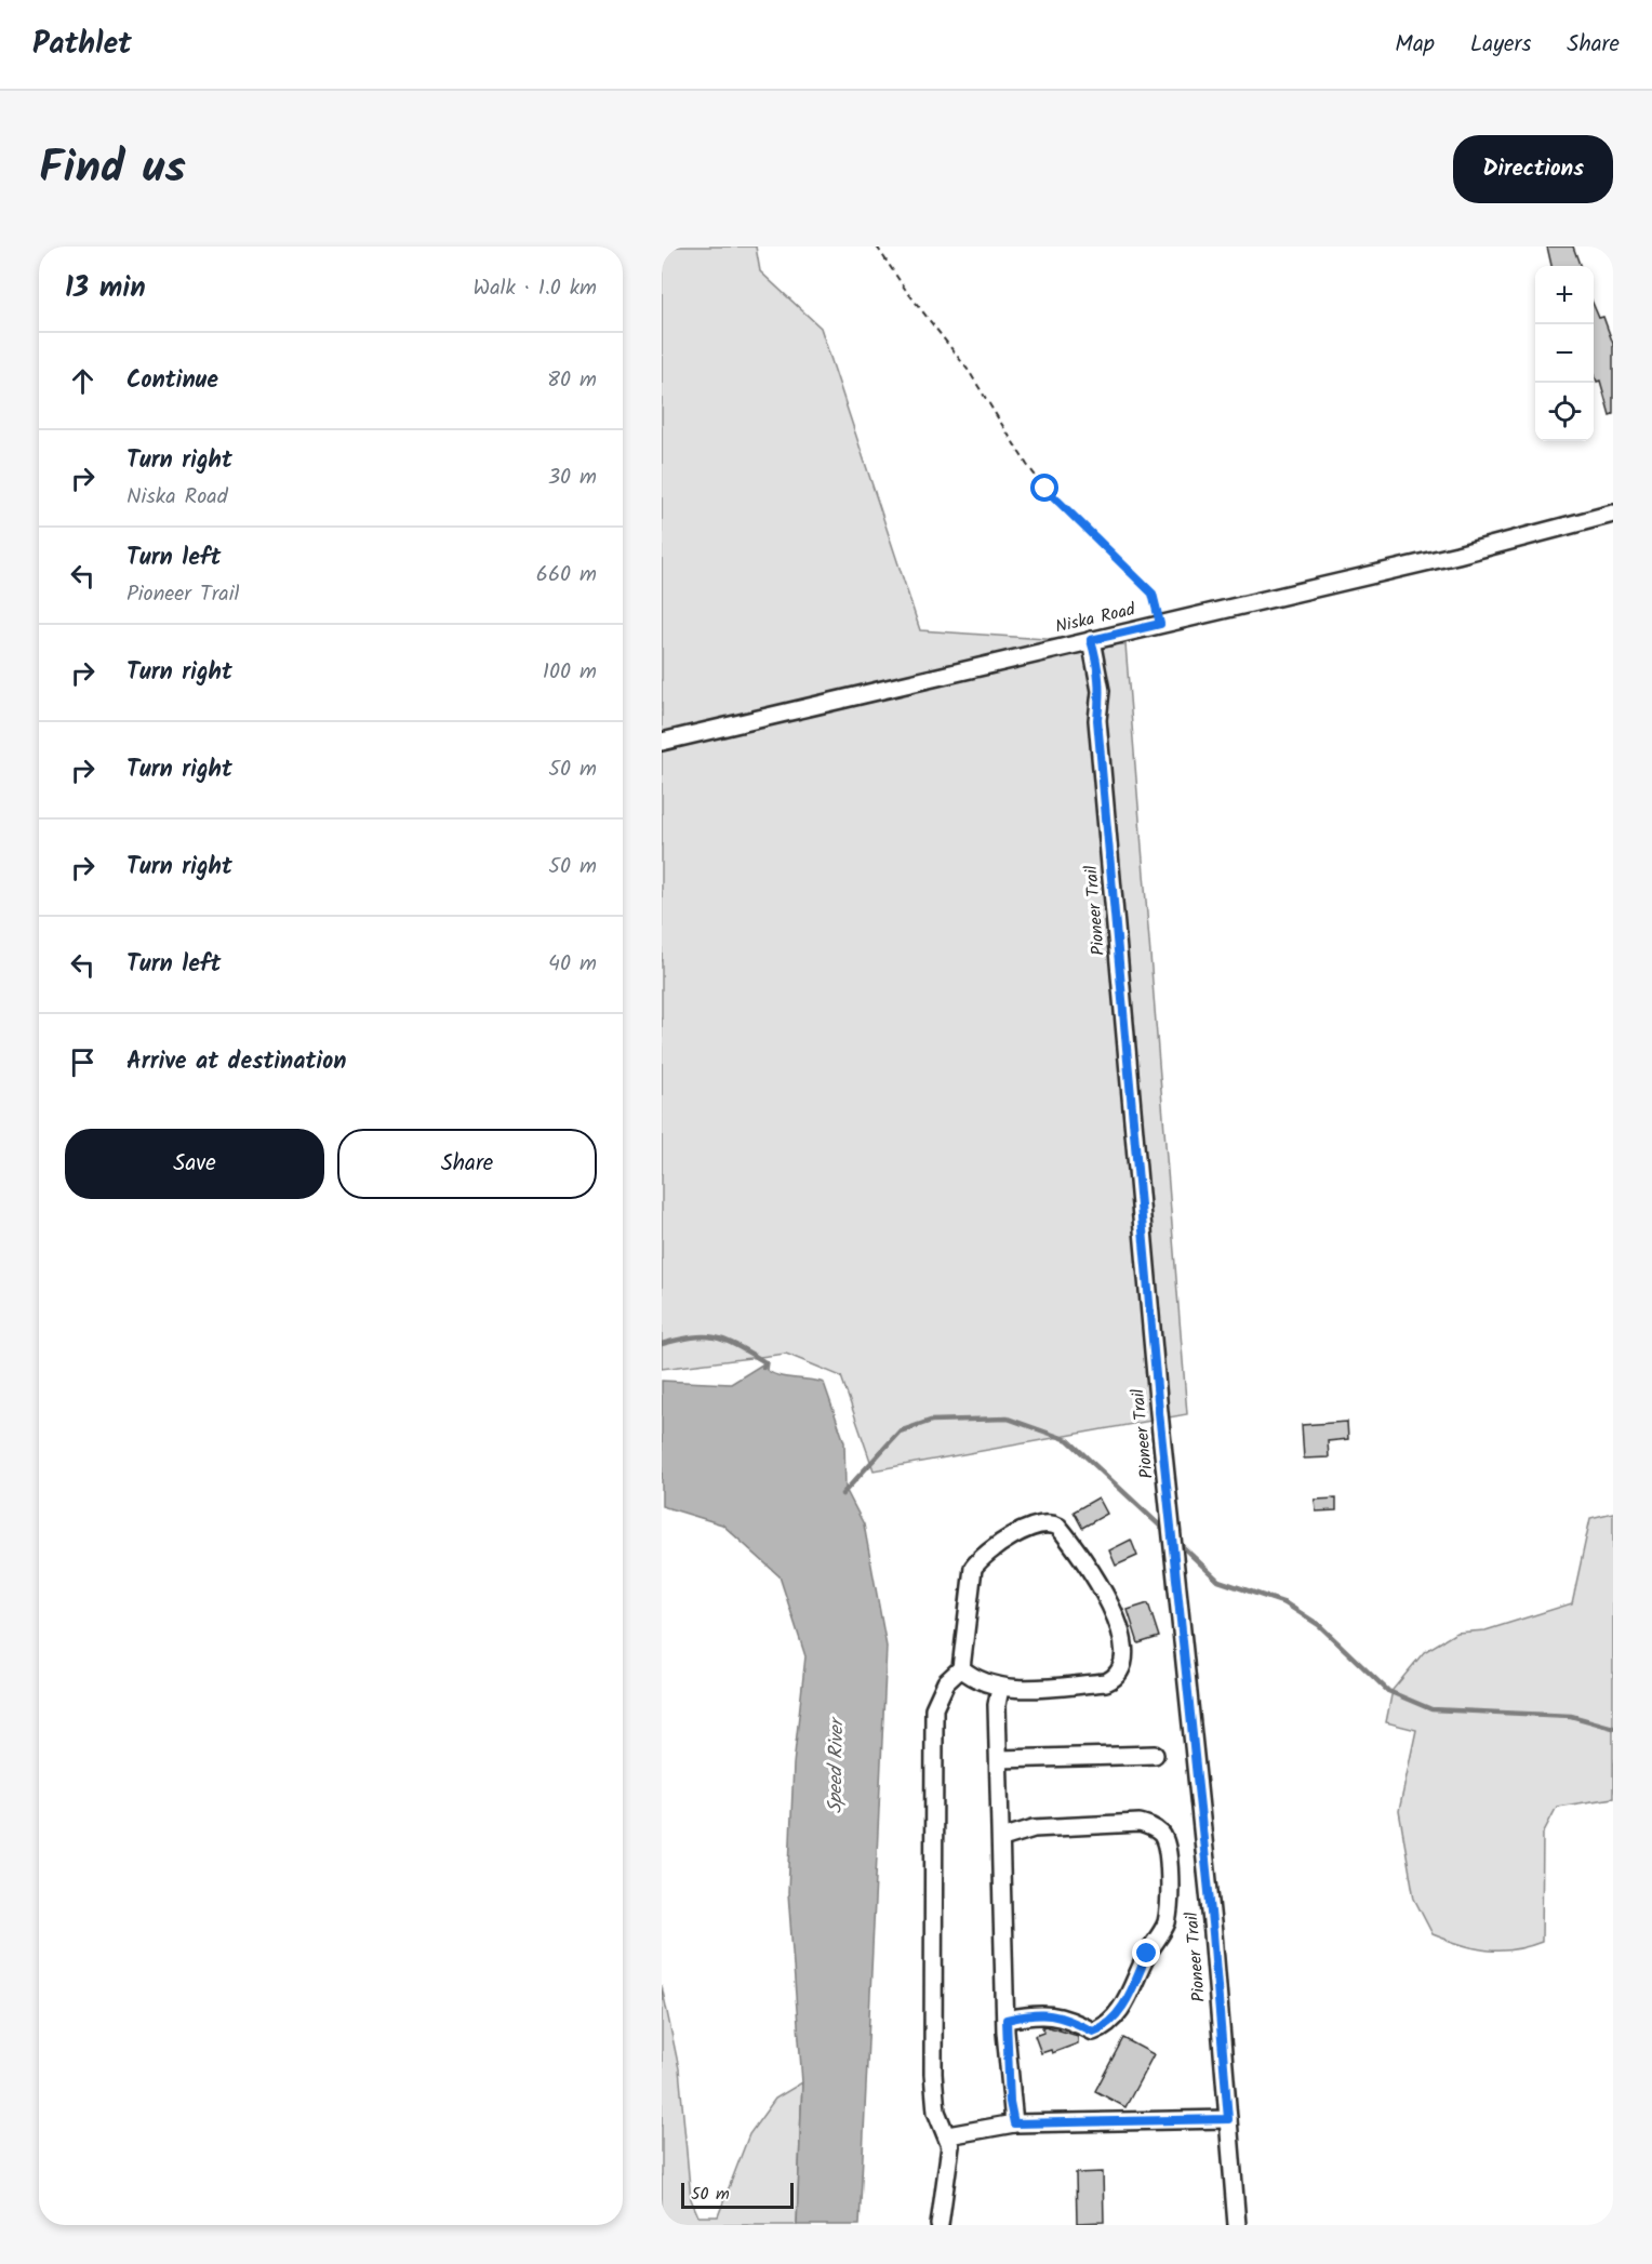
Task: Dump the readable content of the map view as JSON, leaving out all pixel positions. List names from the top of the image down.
{
  "streets": {
    "street": ["Niska Road", "Pioneer Trail"]
  },
  "crossings": [
    ["Niska Road", "Pioneer Trail"]
  ],
  "water": ["Speed River"],
  "scale_bar": "50 m",
  "page": {
    "header": "Pathlet",
    "nav": ["Map", "Layers", "Share"],
    "title": "Find us",
    "buttons": [
      "Directions",
      ["Save", "Share"]
    ],
    "heading": ["13 min", "Walk · 1.0 km"],
    "map_buttons": ["+", "−"],
    "list": [
      ["Continue", "80 m"],
      ["Turn right", "Niska Road", "30 m"],
      ["Turn left", "Pioneer Trail", "660 m"],
      ["Turn right", "100 m"],
      ["Turn right", "50 m"],
      ["Turn right", "50 m"],
      ["Turn left", "40 m"],
      "Arrive at destination"
    ],
    "scale": "50 m"
  }
}
